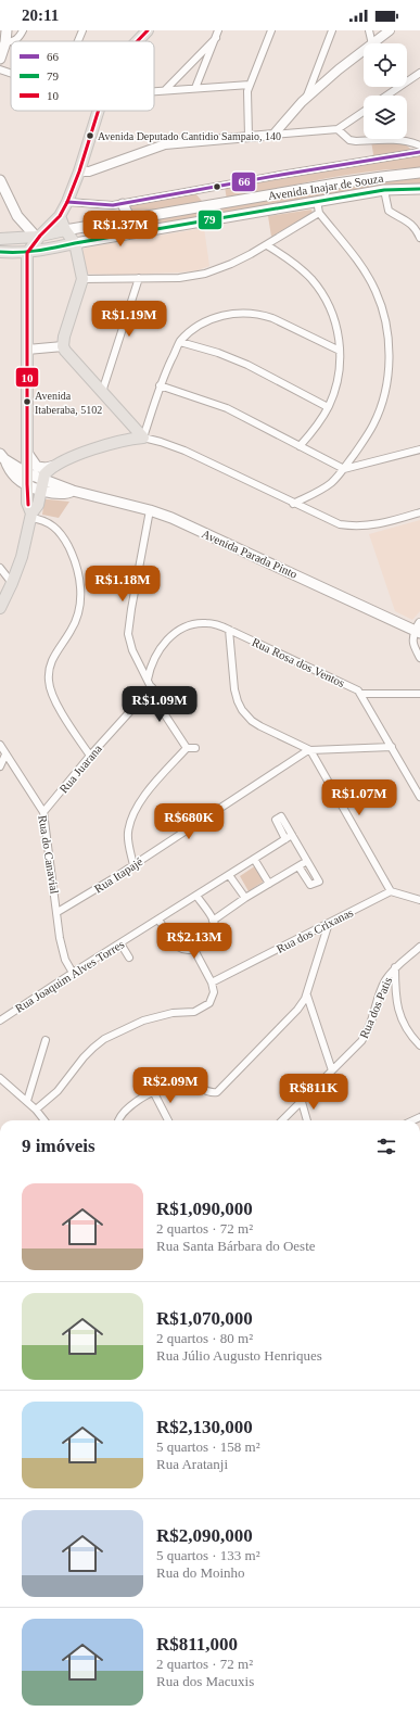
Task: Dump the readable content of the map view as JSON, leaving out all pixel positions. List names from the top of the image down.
{
  "streets": {
    "main road": ["Avenida Inajar de Souza", "Avenida Parada Pinto"],
    "street": [
      "Rua Rosa dos Ventos",
      "Rua Juarana",
      "Rua do Canavial",
      "Rua Itapajé",
      "Rua dos Crixanas",
      "Rua Joaquim Alves Torres",
      "Rua dos Patis"
    ]
  },
  "crossings": [
    ["Rua Juarana", "Rua do Canavial"],
    ["Rua do Canavial", "Rua Itapajé"],
    ["Rua do Canavial", "Rua Joaquim Alves Torres"]
  ],
  "places": ["Avenida Deputado Cantidio Sampaio, 140", "Avenida Itaberaba, 5102"],
  "lines": ["transit line 10", "transit line 66", "transit line 79"],
  "legend": ["66", "79", "10"],
  "page": {
    "status": "20:11",
    "price": [
      "R$1.37M",
      "R$1.19M",
      "R$1.18M",
      "R$1.09M",
      "R$1.07M",
      "R$680K",
      "R$2.13M",
      "R$2.09M",
      "R$811K"
    ],
    "heading": "9 imóveis",
    "list": [
      {
        "name": "R$1,090,000",
        "note": "2 quartos · 72 m² · Rua Santa Bárbara do Oeste"
      },
      {
        "name": "R$1,070,000",
        "note": "2 quartos · 80 m² · Rua Júlio Augusto Henriques"
      },
      {
        "name": "R$2,130,000",
        "note": "5 quartos · 158 m² · Rua Aratanji"
      },
      {
        "name": "R$2,090,000",
        "note": "5 quartos · 133 m² · Rua do Moinho"
      },
      {
        "name": "R$811,000",
        "note": "2 quartos · 72 m² · Rua dos Macuxis"
      }
    ]
  }
}
